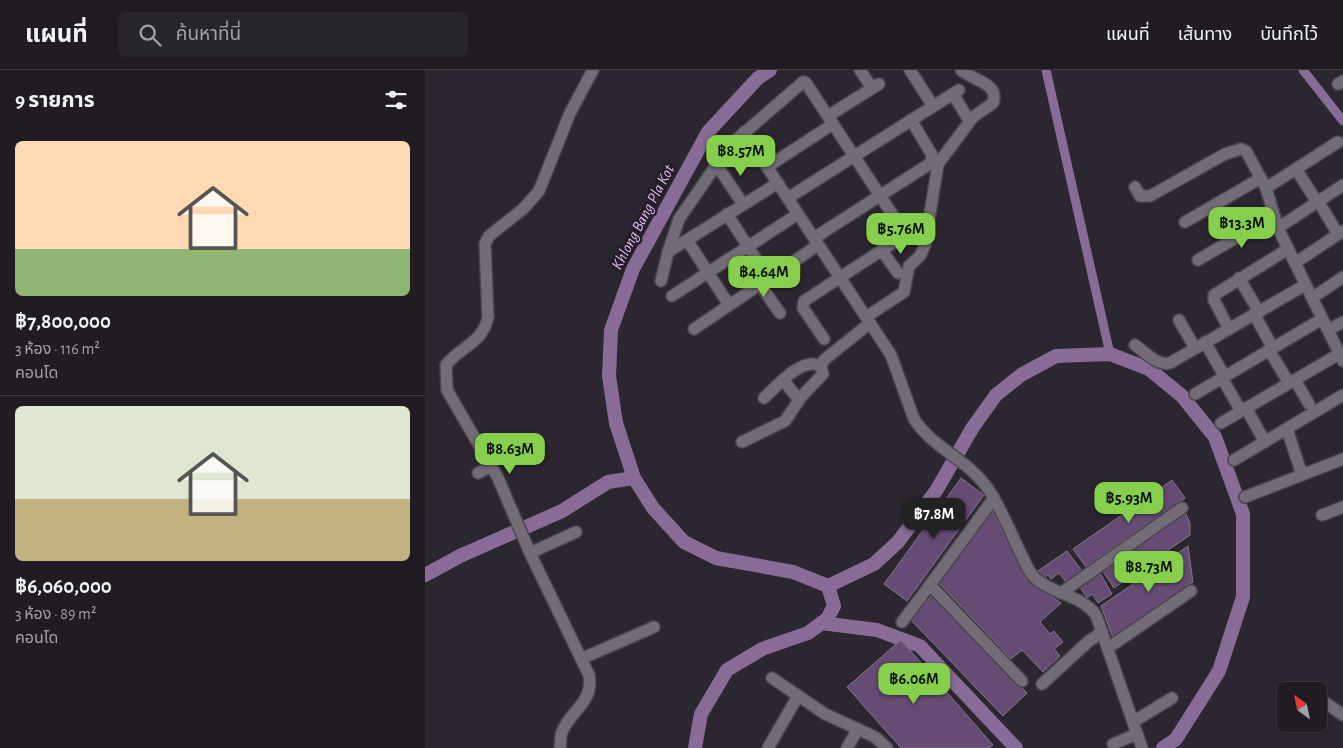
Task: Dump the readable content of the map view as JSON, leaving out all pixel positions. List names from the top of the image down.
{
  "water": ["Khlong Bang Pla Kot"],
  "north": "top left",
  "page": {
    "header": "แผนที่",
    "search": "ค้นหาที่นี่",
    "nav": ["แผนที่", "เส้นทาง", "บันทึกไว้"],
    "heading": "9 รายการ",
    "list": [
      {
        "name": "฿7,800,000",
        "note": "3 ห้อง · 116 m² · คอนโด"
      },
      {
        "name": "฿6,060,000",
        "note": "3 ห้อง · 89 m² · คอนโด"
      }
    ],
    "price": [
      "฿8.57M",
      "฿13.3M",
      "฿5.76M",
      "฿4.64M",
      "฿8.63M",
      "฿5.93M",
      "฿7.8M",
      "฿8.73M",
      "฿6.06M"
    ]
  }
}
